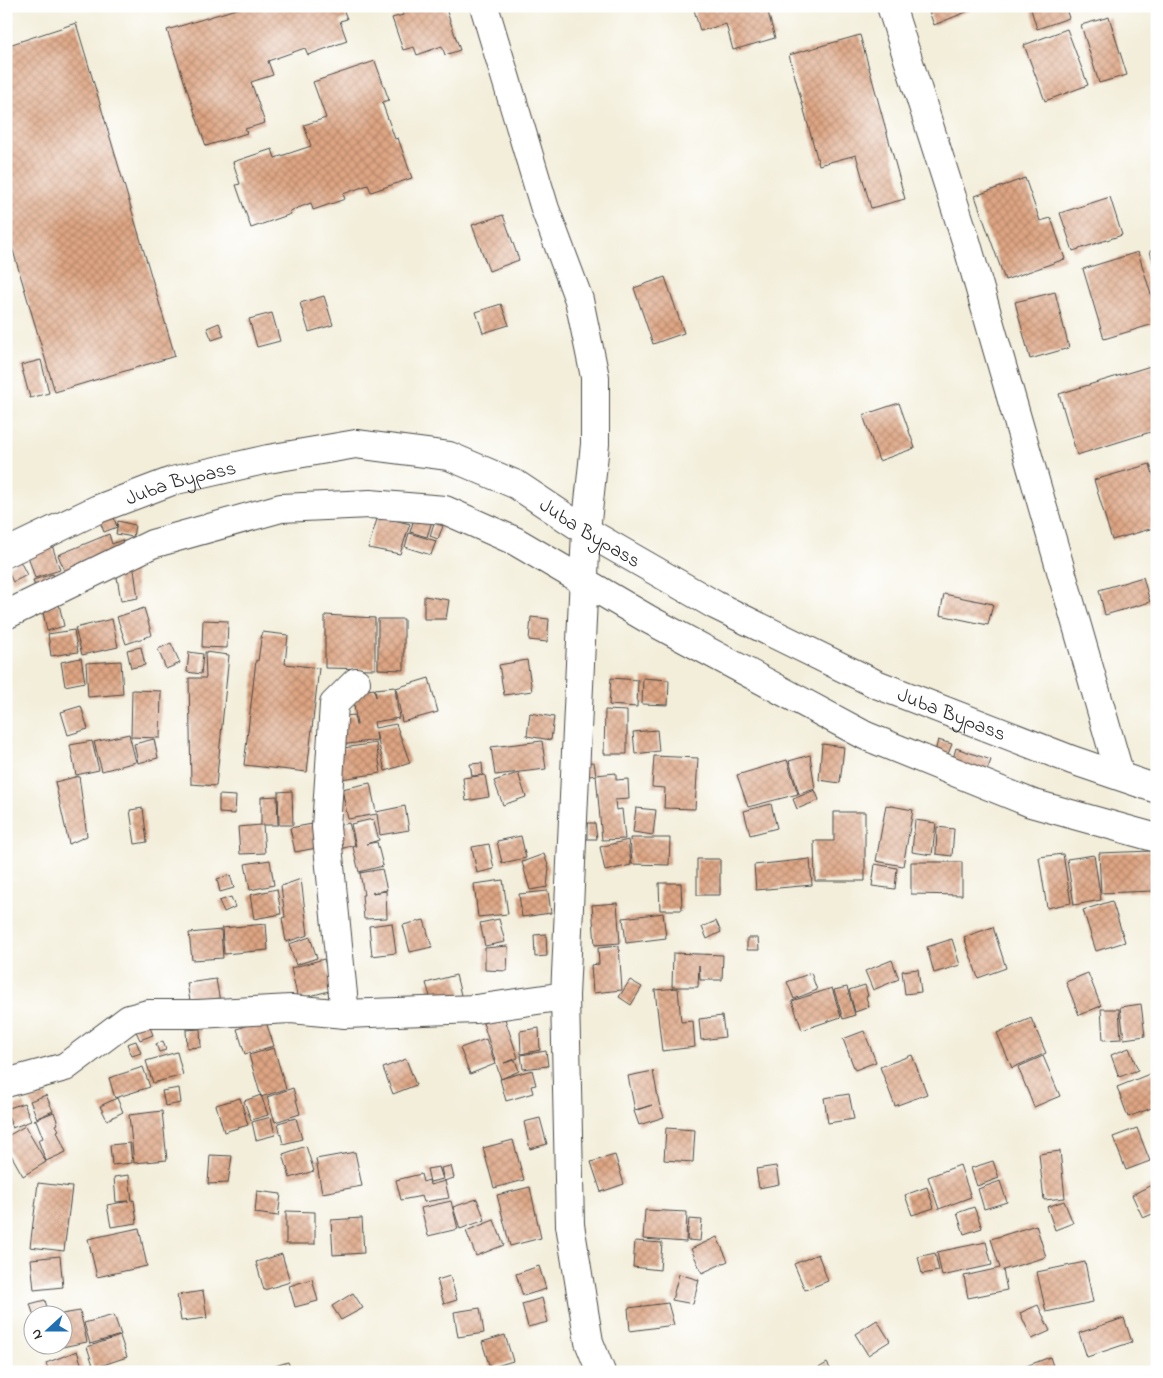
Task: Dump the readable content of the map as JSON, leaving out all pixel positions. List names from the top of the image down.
{
  "streets": {
    "street": ["Juba Bypass"]
  },
  "north": "left"
}
